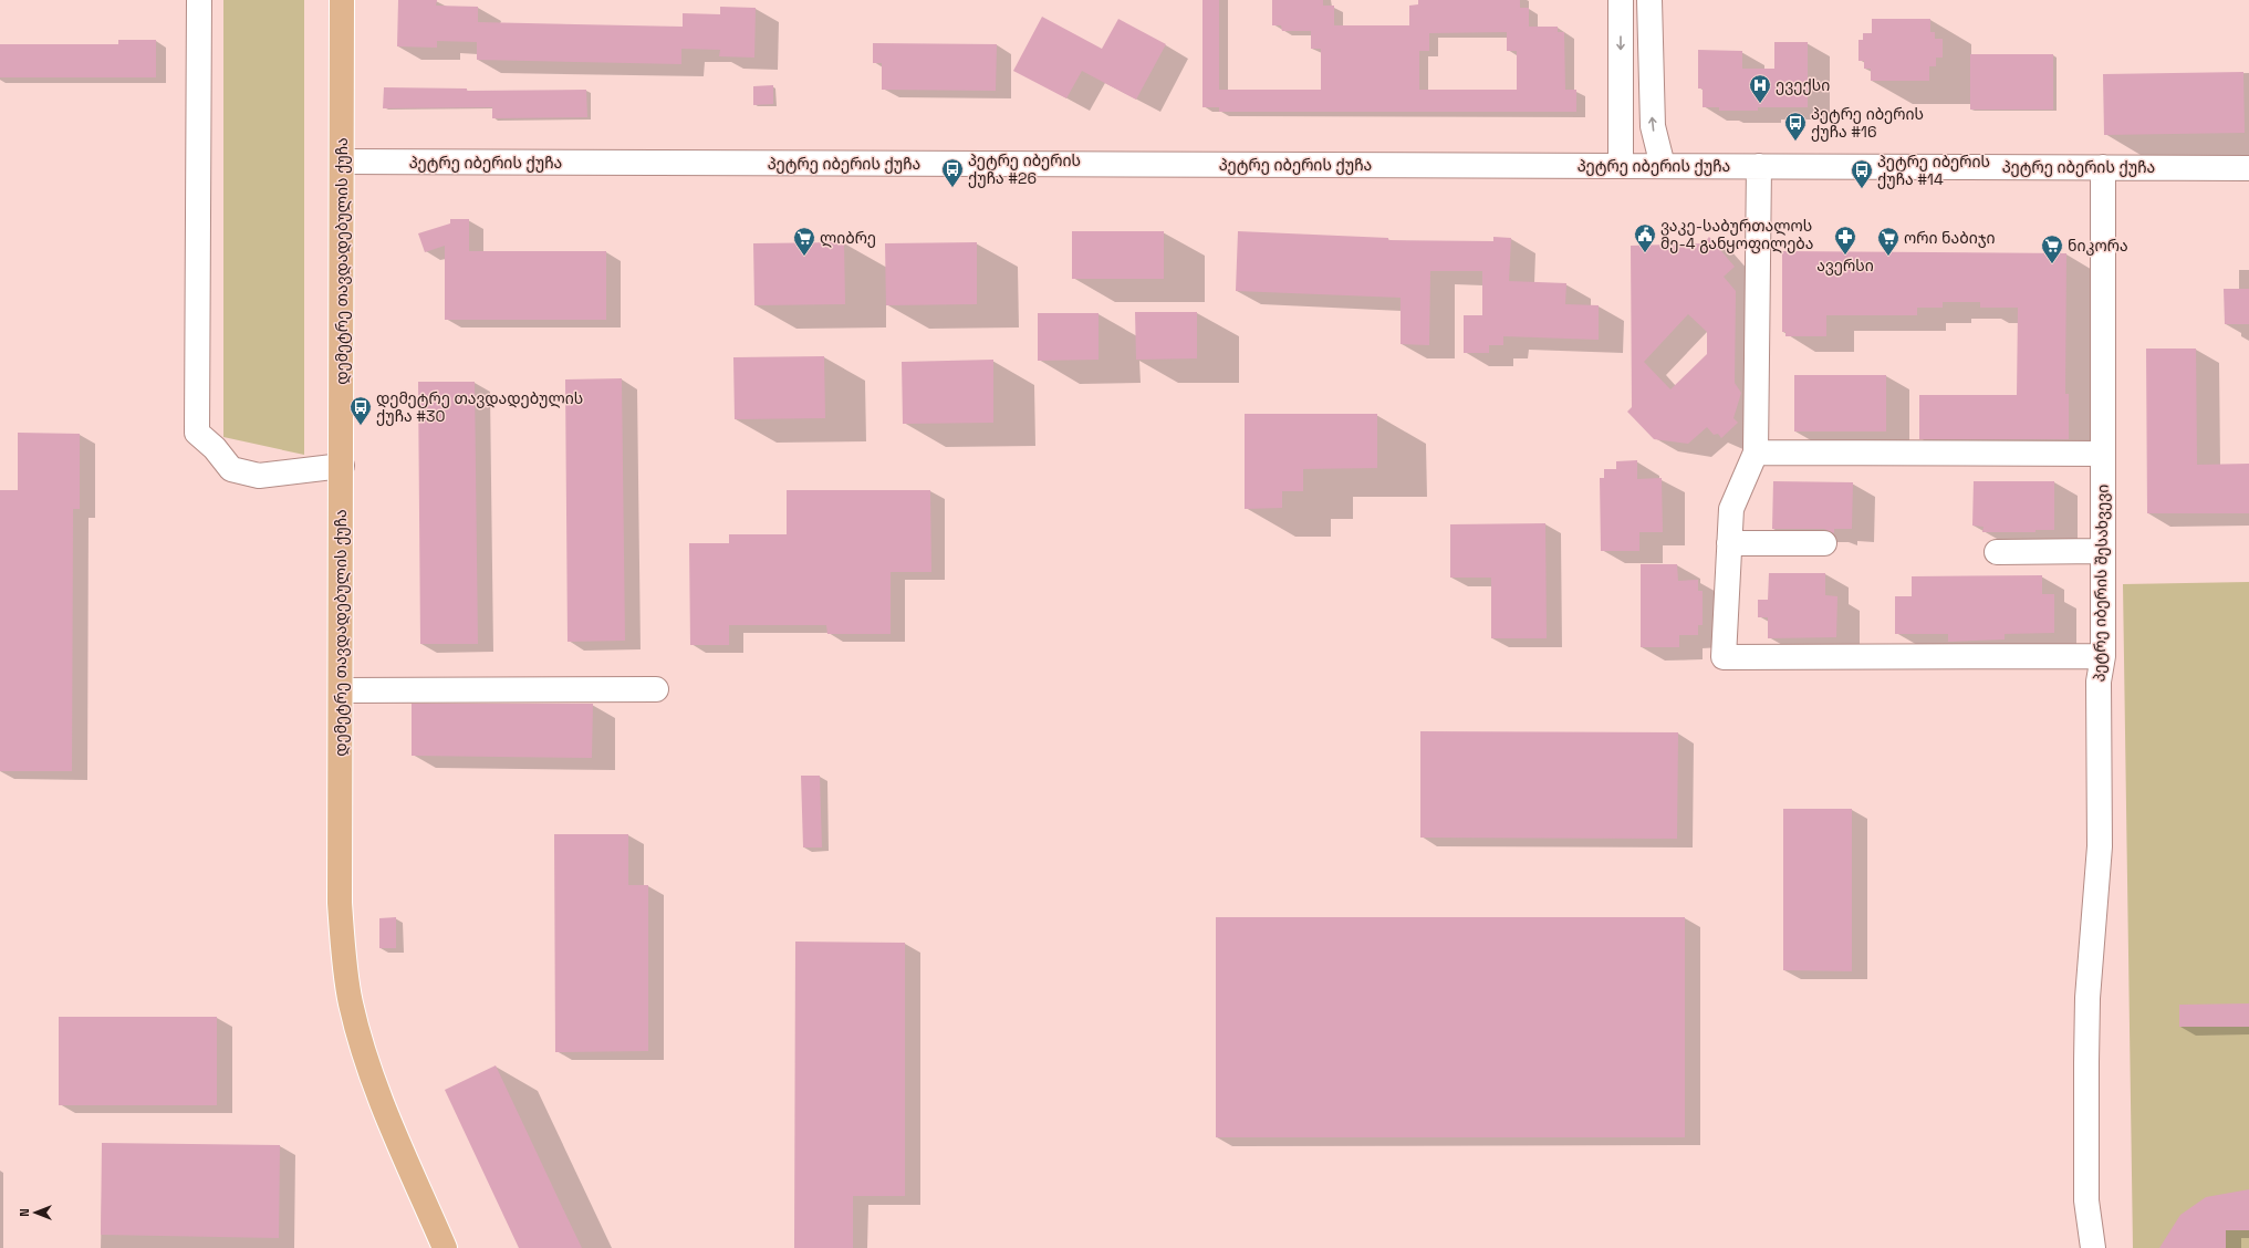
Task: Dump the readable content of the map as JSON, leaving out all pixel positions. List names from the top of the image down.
{
  "streets": {
    "main road": ["დემეტრე თავდადებულის ქუჩა"],
    "street": ["პეტრე იბერის ქუჩა", "პეტრე იბერის შესახვევი"]
  },
  "crossings": [
    ["პეტრე იბერის ქუჩა", "დემეტრე თავდადებულის ქუჩა"],
    ["პეტრე იბერის ქუჩა", "პეტრე იბერის შესახვევი"]
  ],
  "places": {
    "hospital": ["ევექსი"],
    "bus stop": [
      "პეტრე იბერის ქუჩა #16",
      "პეტრე იბერის ქუჩა #26",
      "პეტრე იბერის ქუჩა #14",
      "დემეტრე თავდადებულის ქუჩა #30"
    ],
    "public building": ["ვაკე-საბურთალოს მე-4 განყოფილება"],
    "pharmacy": ["ავერსი"],
    "supermarket": ["ლიბრე", "ორი ნაბიჯი", "ნიკორა"]
  },
  "north": "left"
}
